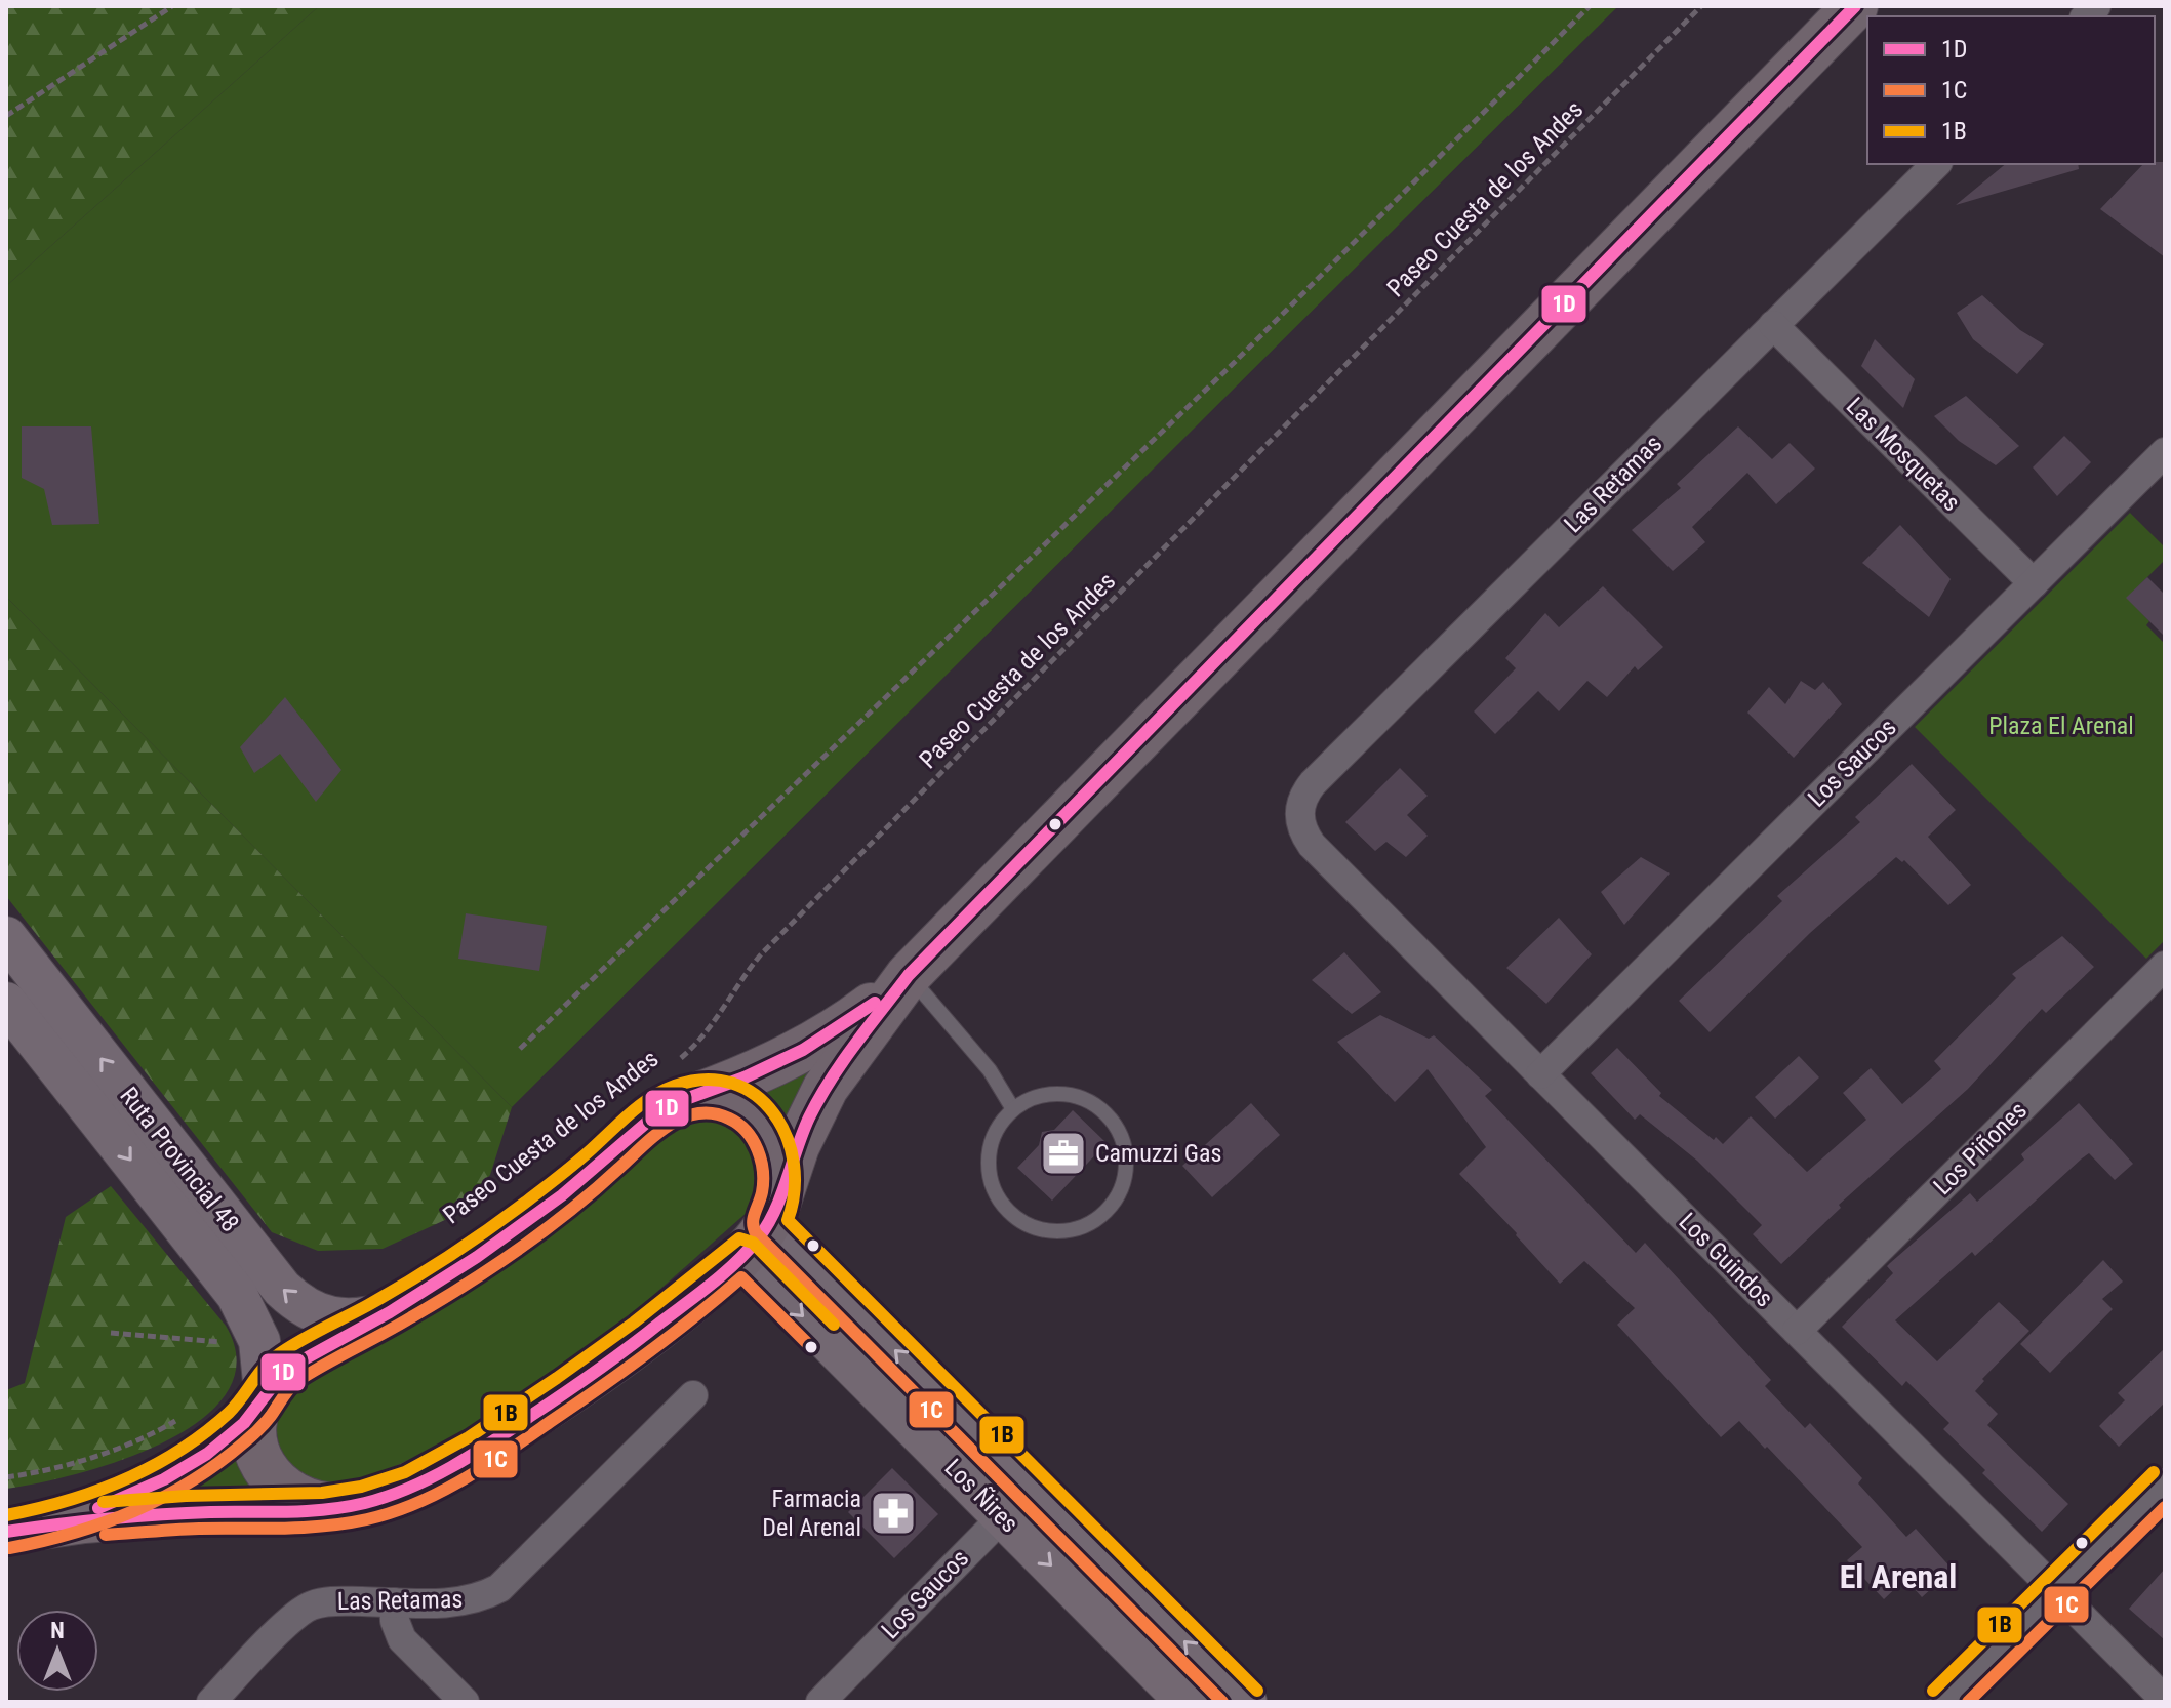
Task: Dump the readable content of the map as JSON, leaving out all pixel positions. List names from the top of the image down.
{
  "streets": {
    "street": [
      "Las Mosquetas",
      "Las Retamas",
      "Los Saucos",
      "Los Piñones",
      "Ruta Provincial 48",
      "Los Guindos",
      "Los Ñires"
    ],
    "path": ["Paseo Cuesta de los Andes"]
  },
  "crossings": [
    ["Las Mosquetas", "Las Retamas"],
    ["Las Mosquetas", "Los Saucos"],
    ["Las Retamas", "Los Guindos"],
    ["Los Saucos", "Los Guindos"],
    ["Los Saucos", "Los Ñires"],
    ["Los Piñones", "Los Guindos"]
  ],
  "districts": ["El Arenal"],
  "parks": ["Plaza El Arenal"],
  "places": {
    "office": ["Camuzzi Gas"],
    "pharmacy": ["Farmacia Del Arenal"]
  },
  "lines": ["transit line 1D", "transit line 1B", "transit line 1C"],
  "legend": ["1D", "1C", "1B"],
  "north": "top"
}
